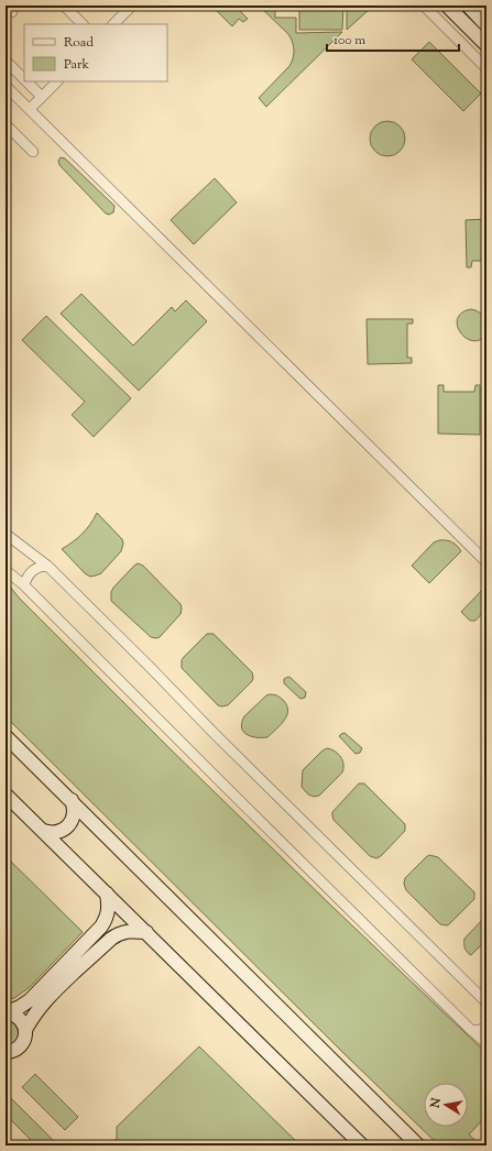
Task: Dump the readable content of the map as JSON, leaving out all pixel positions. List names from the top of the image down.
{
  "legend": ["Road", "Park"],
  "scale_bar": "100 m",
  "north": "left"
}
